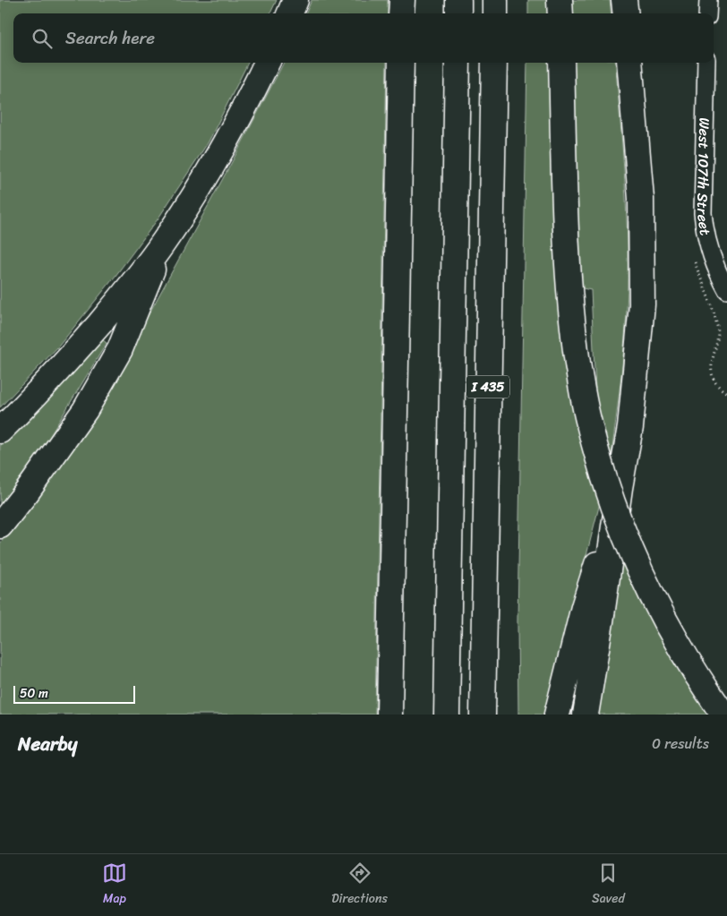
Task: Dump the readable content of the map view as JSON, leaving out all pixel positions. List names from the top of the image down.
{
  "streets": {
    "highway": ["I 435"],
    "street": ["West 107th Street"]
  },
  "scale_bar": "50 m",
  "page": {
    "search": "Search here",
    "scale": "50 m",
    "heading": ["Nearby", "0 results"],
    "nav": ["Map", "Directions", "Saved"]
  }
}
